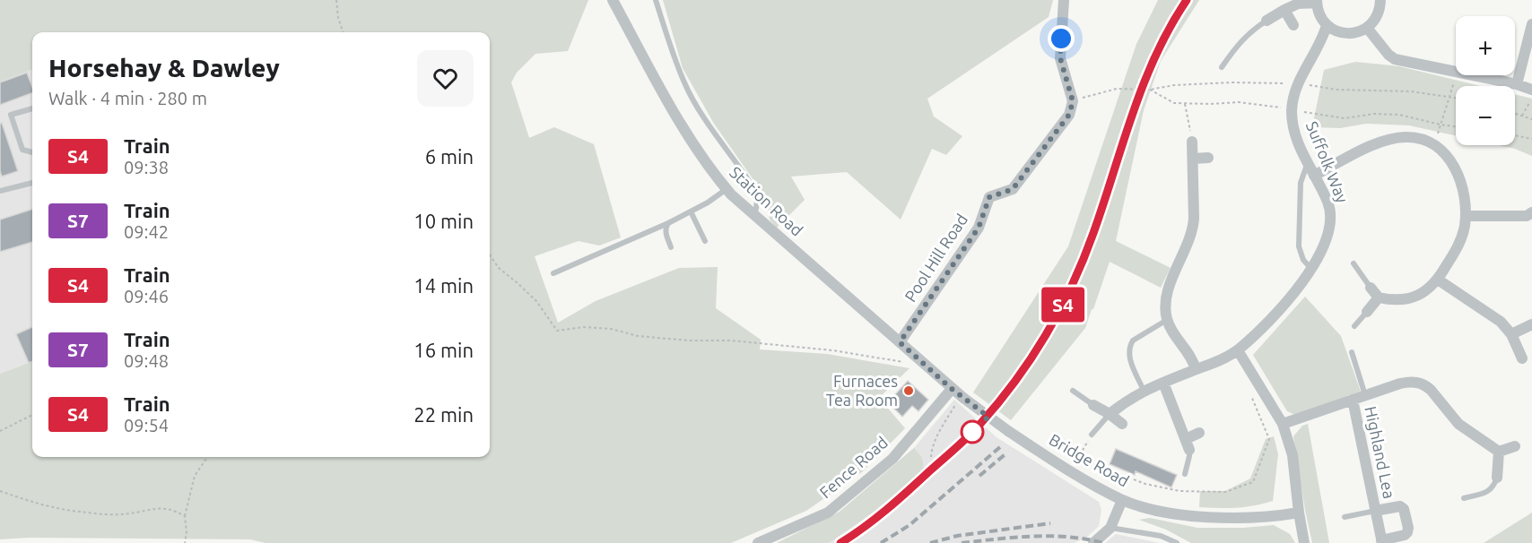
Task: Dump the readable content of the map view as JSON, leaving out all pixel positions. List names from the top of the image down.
{
  "streets": {
    "street": [
      "Suffolk Way",
      "Station Road",
      "Pool Hill Road",
      "Highland Lea",
      "Bridge Road",
      "Fence Road"
    ]
  },
  "crossings": [
    ["Station Road", "Pool Hill Road"],
    ["Station Road", "Bridge Road"],
    ["Pool Hill Road", "Bridge Road"],
    ["Bridge Road", "Fence Road"]
  ],
  "places": ["Furnaces Tea Room"],
  "page": {
    "on_map": "S4",
    "map_buttons": ["+", "−"],
    "heading": ["Horsehay & Dawley", "Walk · 4 min · 280 m"],
    "list": [
      {
        "mark": "S4",
        "name": "Train",
        "note": "09:38",
        "value": "6 min"
      },
      {
        "mark": "S7",
        "name": "Train",
        "note": "09:42",
        "value": "10 min"
      },
      {
        "mark": "S4",
        "name": "Train",
        "note": "09:46",
        "value": "14 min"
      },
      {
        "mark": "S7",
        "name": "Train",
        "note": "09:48",
        "value": "16 min"
      },
      {
        "mark": "S4",
        "name": "Train",
        "note": "09:54",
        "value": "22 min"
      }
    ]
  }
}
